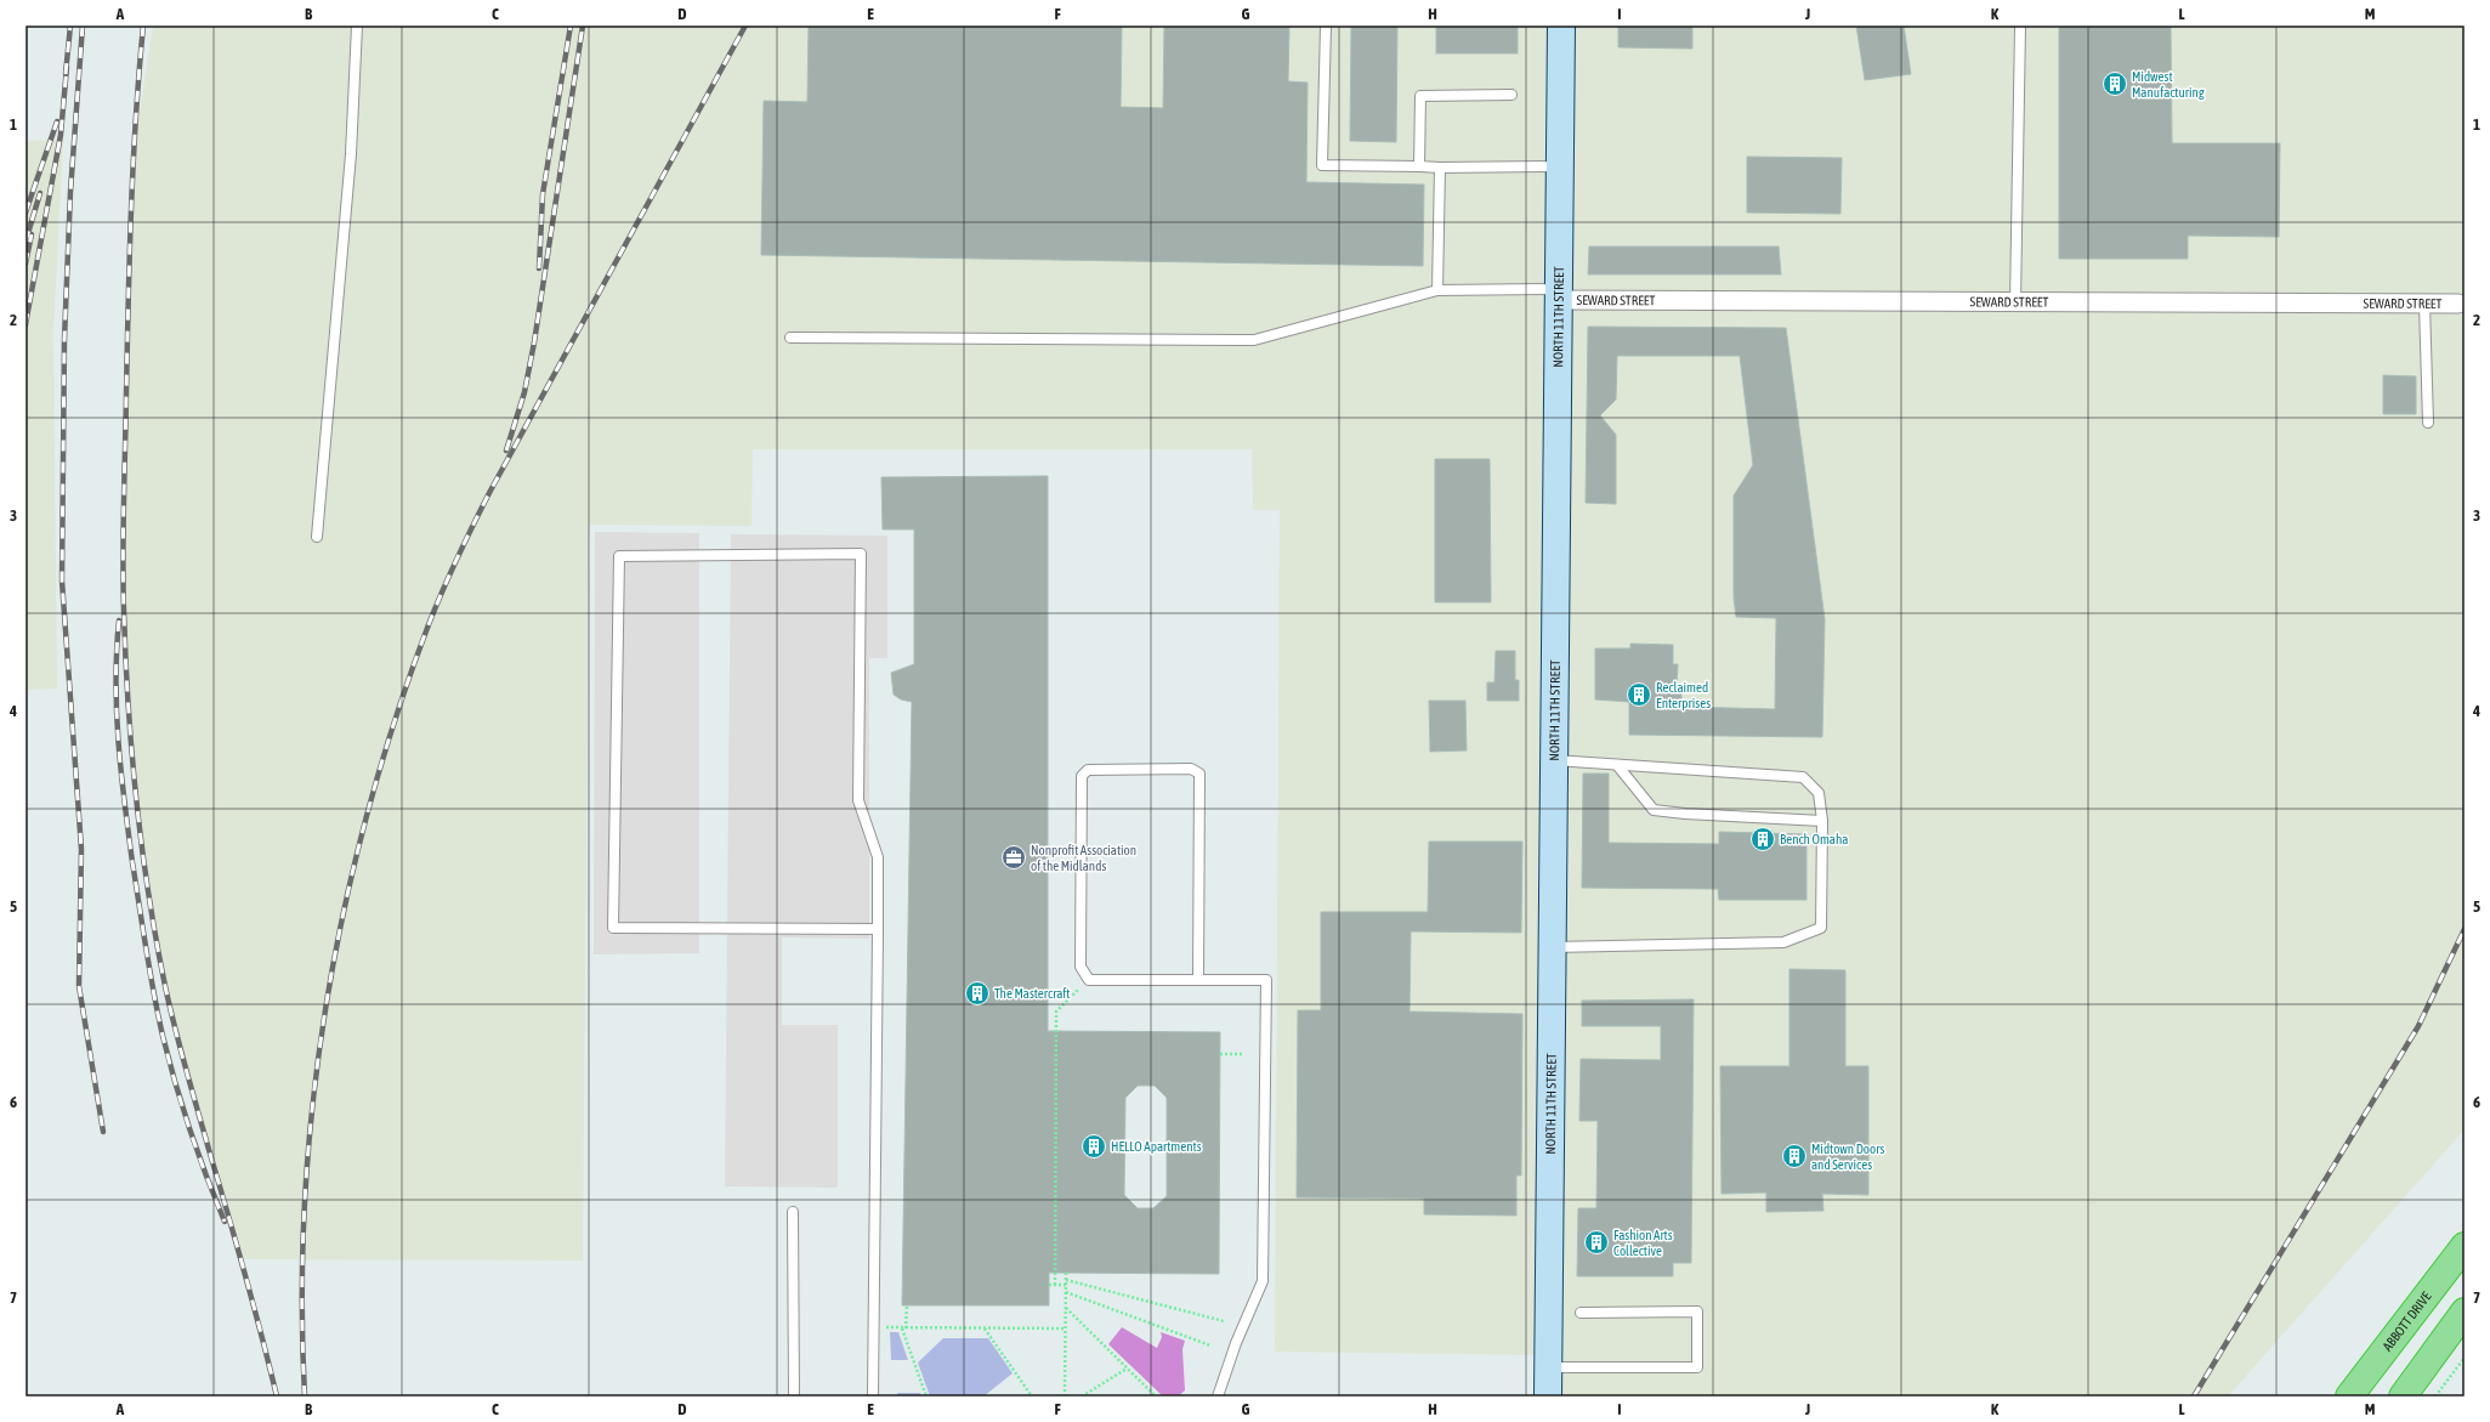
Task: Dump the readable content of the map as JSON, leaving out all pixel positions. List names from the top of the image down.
{
  "streets": {
    "highway": ["ABBOTT DRIVE"],
    "street": ["SEWARD STREET", "NORTH 11TH STREET"]
  },
  "crossings": [
    ["SEWARD STREET", "NORTH 11TH STREET"]
  ],
  "places": {
    "building": [
      "Midwest Manufacturing",
      "Reclaimed Enterprises",
      "Bench Omaha",
      "The Mastercraft",
      "HELLO Apartments",
      "Midtown Doors and Services",
      "Fashion Arts Collective"
    ],
    "office": ["Nonprofit Association of the Midlands"]
  },
  "grid": {
    "columns": [
      "A",
      "B",
      "C",
      "D",
      "E",
      "F",
      "G",
      "H",
      "I",
      "J",
      "K",
      "L",
      "M"
    ],
    "rows": [
      "1",
      "2",
      "3",
      "4",
      "5",
      "6",
      "7"
    ]
  }
}
